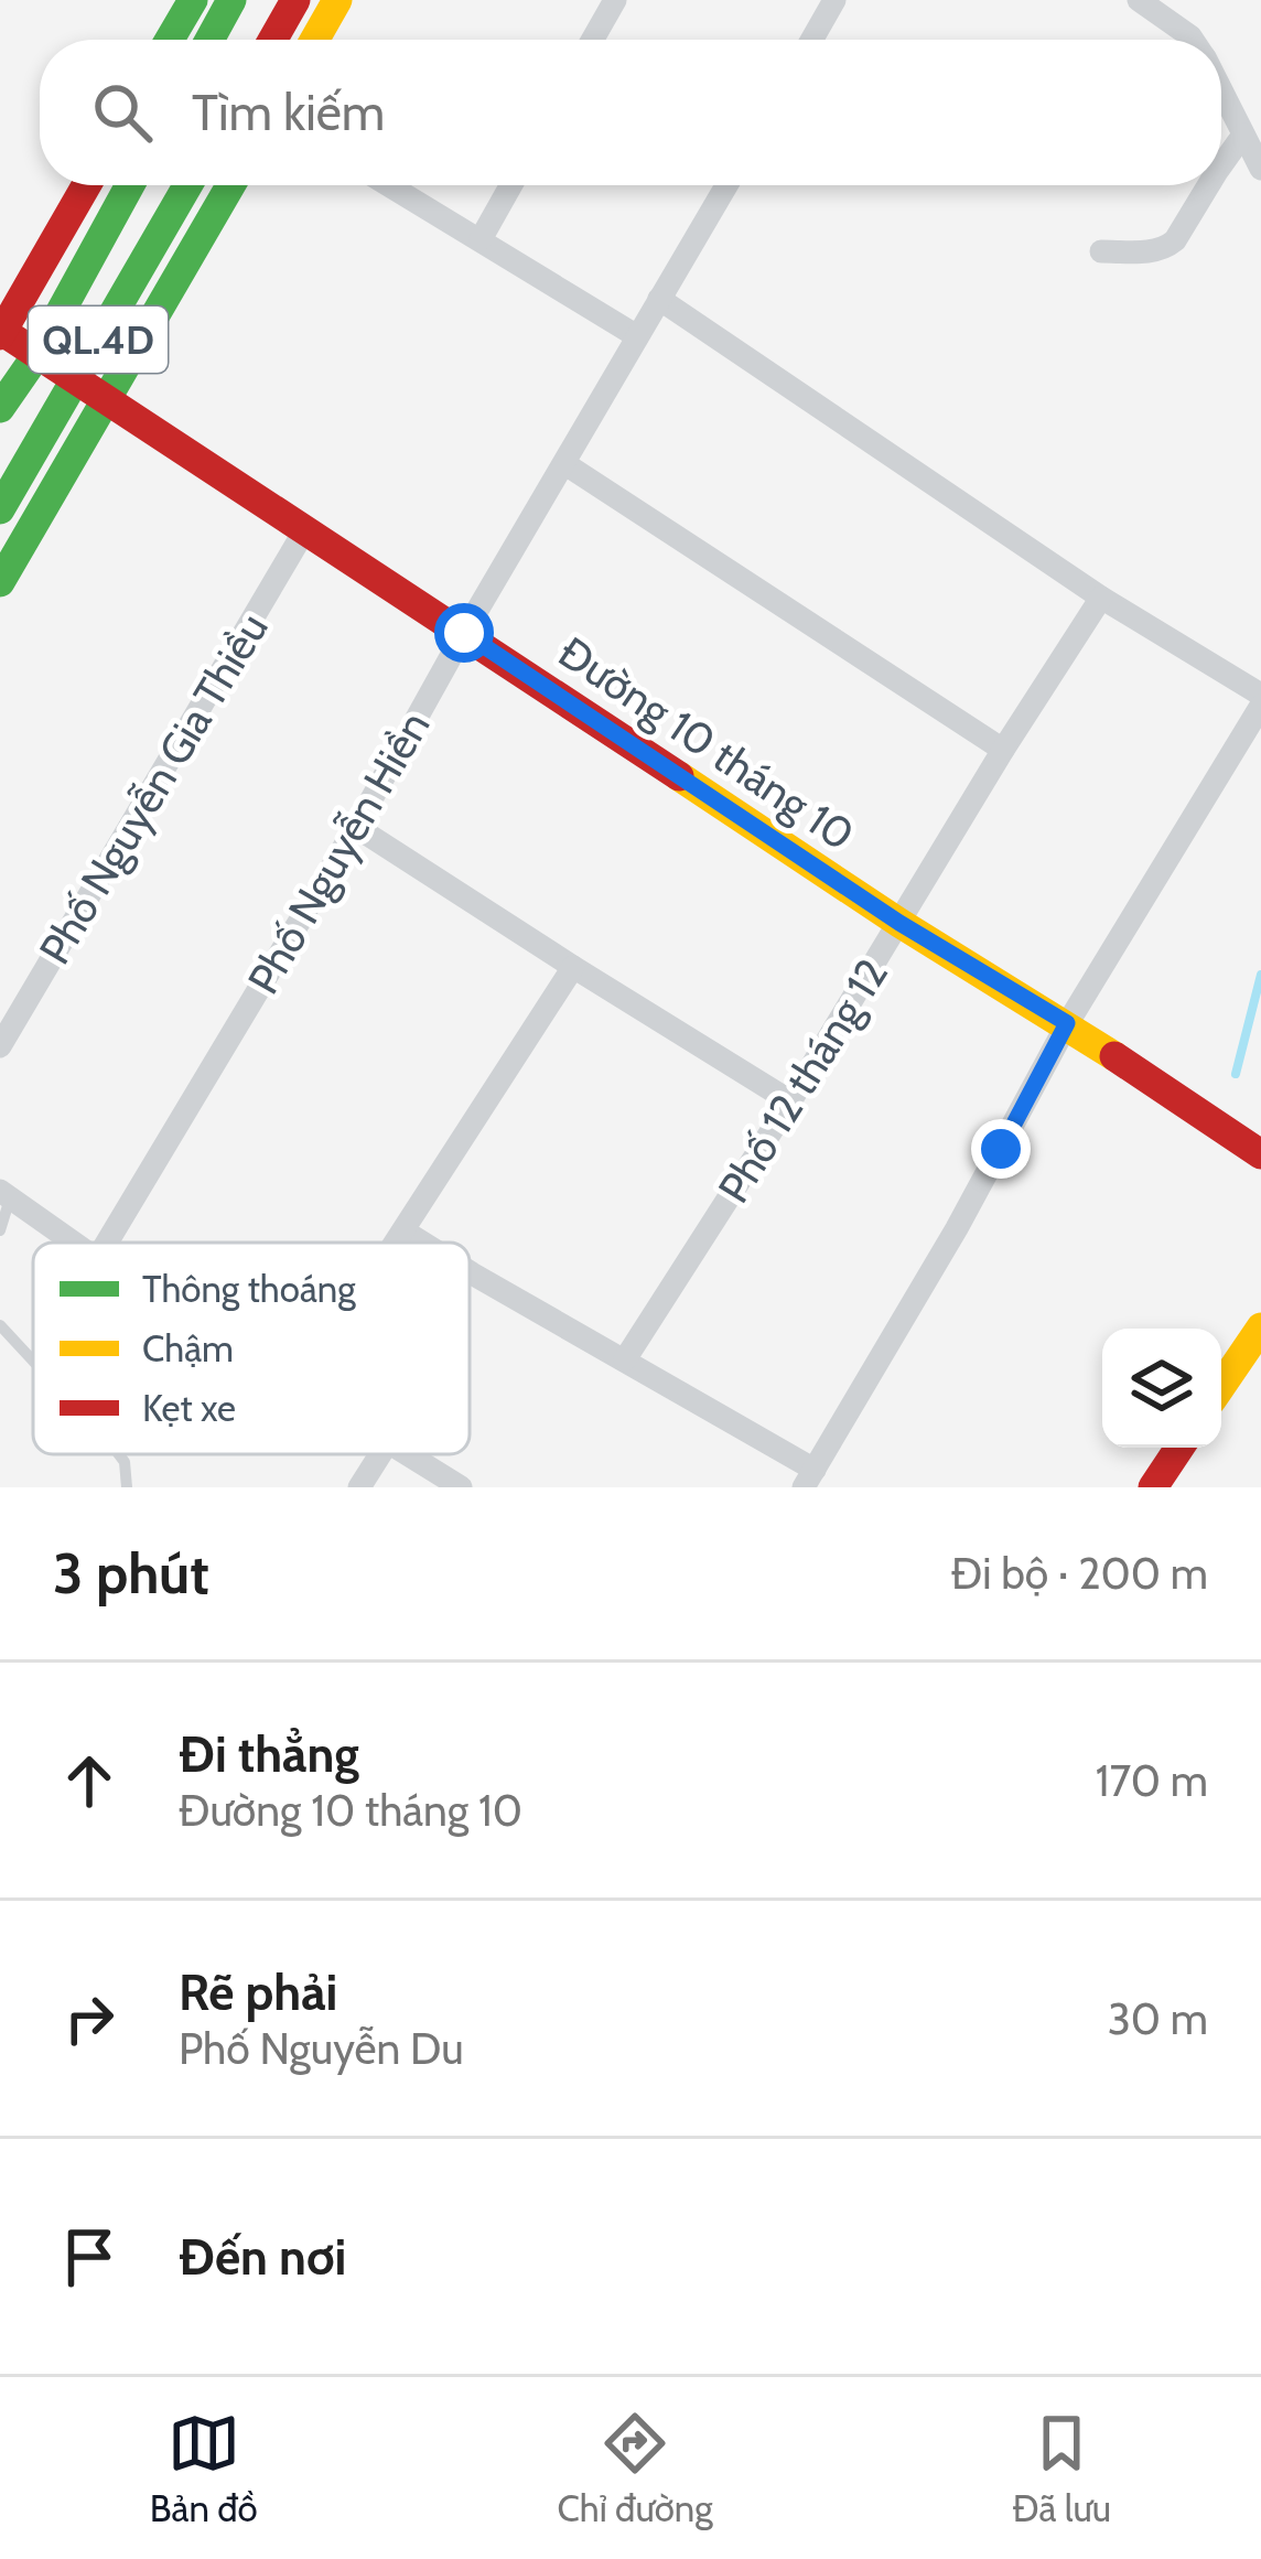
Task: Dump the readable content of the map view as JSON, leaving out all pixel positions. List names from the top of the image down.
{
  "streets": {
    "main road": ["QL.4D", "Đường 10 tháng 10"],
    "street": ["Phố Nguyễn Gia Thiều", "Phố Nguyễn Hiền", "Phố 12 tháng 12"]
  },
  "crossings": [
    ["QL.4D", "Đường 10 tháng 10"],
    ["Đường 10 tháng 10", "Phố Nguyễn Gia Thiều"],
    ["Đường 10 tháng 10", "Phố Nguyễn Hiền"],
    ["Đường 10 tháng 10", "Phố 12 tháng 12"]
  ],
  "legend": ["Thông thoáng", "Chậm", "Kẹt xe"],
  "page": {
    "search": "Tìm kiếm",
    "heading": ["3 phút", "Đi bộ · 200 m"],
    "list": [
      ["Đi thẳng", "Đường 10 tháng 10", "170 m"],
      ["Rẽ phải", "Phố Nguyễn Du", "30 m"],
      "Đến nơi"
    ],
    "nav": ["Bản đồ", "Chỉ đường", "Đã lưu"]
  }
}
